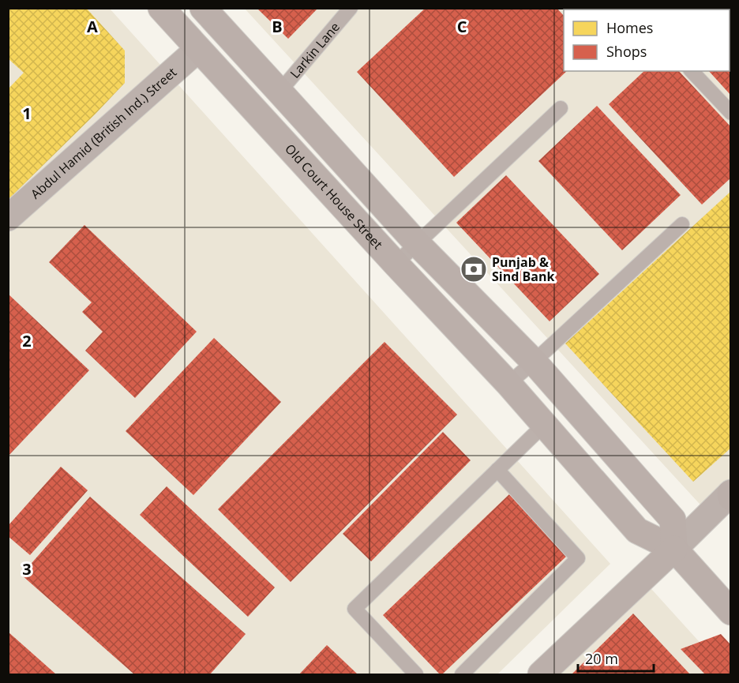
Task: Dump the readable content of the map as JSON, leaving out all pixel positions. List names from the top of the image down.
{
  "streets": {
    "main road": ["Old Court House Street"],
    "street": ["Abdul Hamid (British Ind.) Street"],
    "lane": ["Larkin Lane"]
  },
  "crossings": [
    ["Abdul Hamid (British Ind.) Street", "Old Court House Street"]
  ],
  "places": {
    "bank": ["Punjab & Sind Bank"]
  },
  "legend": ["Homes", "Shops"],
  "scale_bar": "20 m",
  "grid": {
    "columns": ["A", "B", "C"],
    "rows": ["1", "2", "3"]
  }
}
